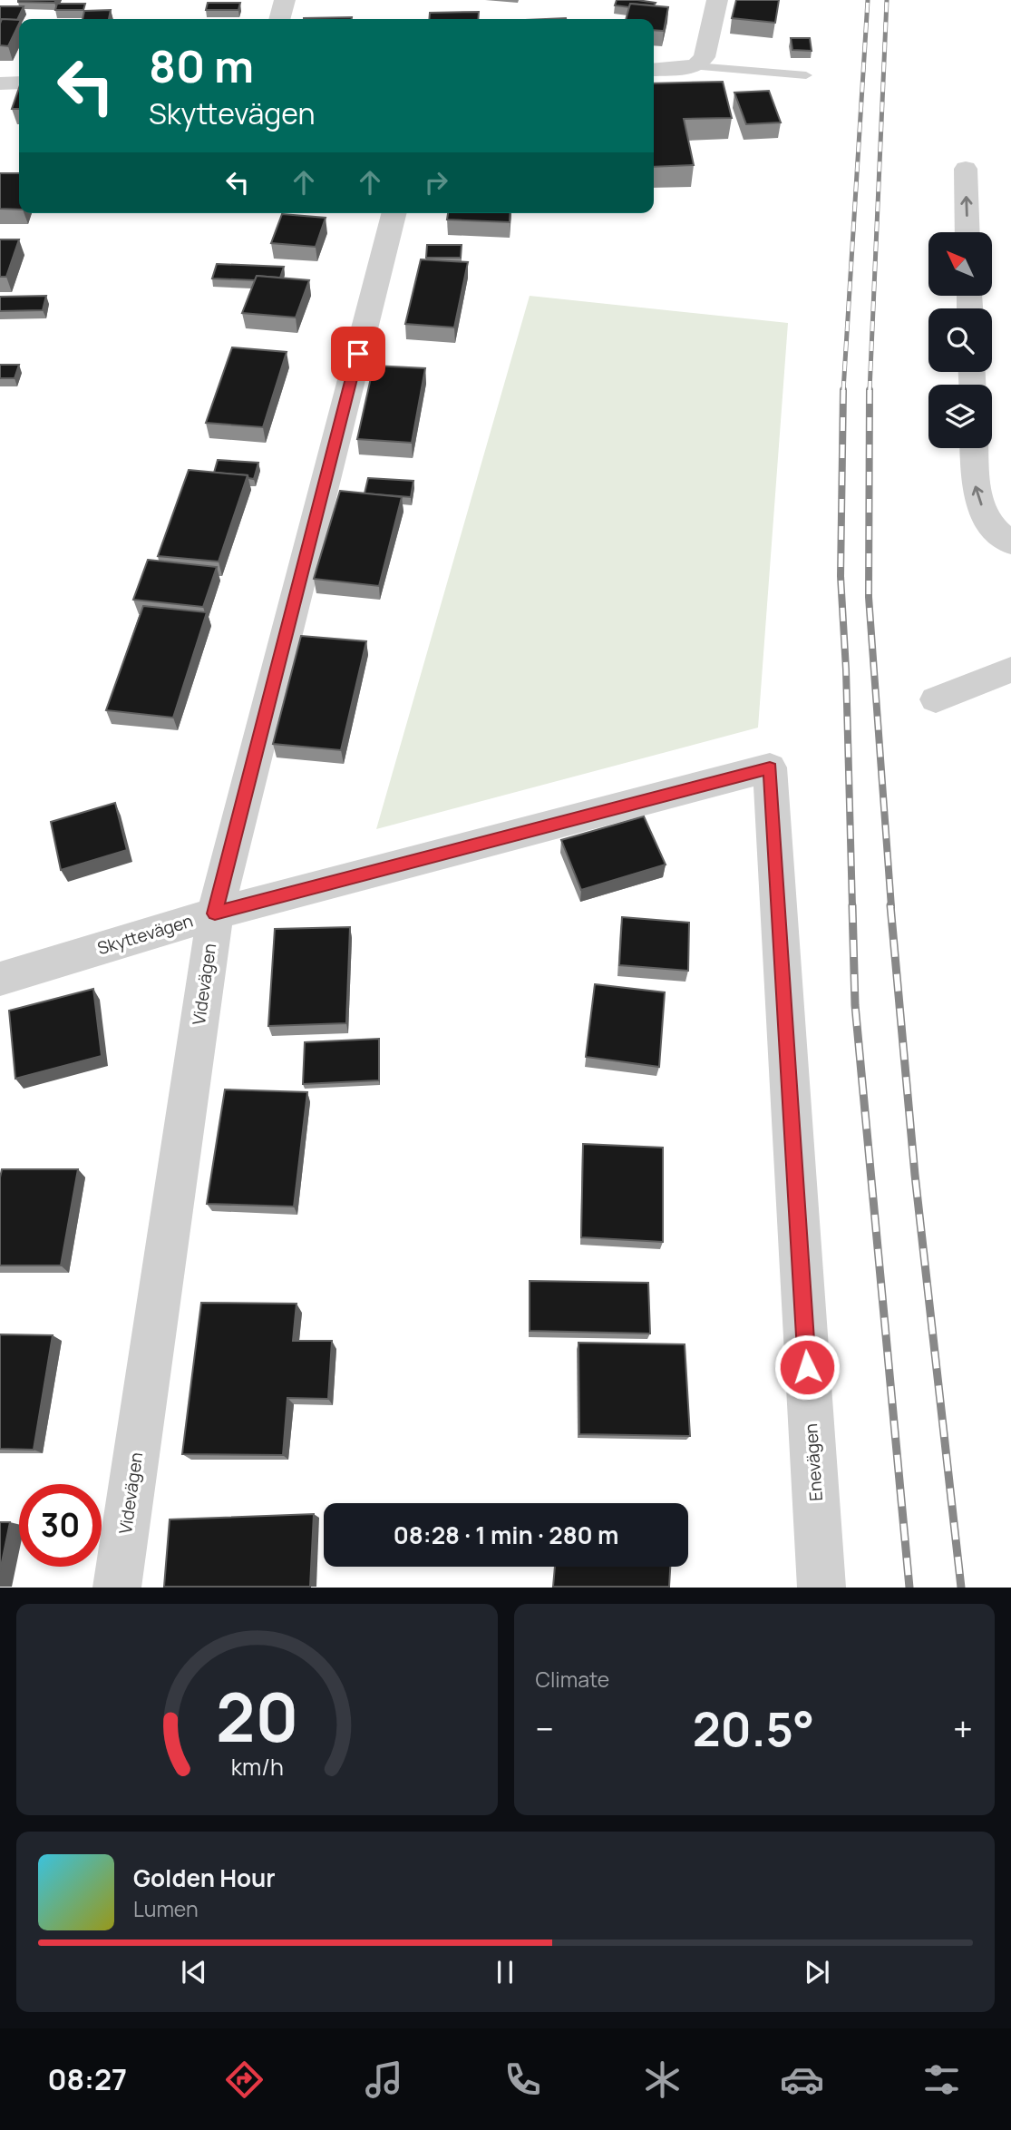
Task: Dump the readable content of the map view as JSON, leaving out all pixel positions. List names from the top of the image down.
{
  "streets": {
    "street": ["Skyttevägen", "Videvägen", "Enevägen"]
  },
  "crossings": [
    ["Skyttevägen", "Videvägen"],
    ["Skyttevägen", "Enevägen"]
  ],
  "north": "top left",
  "page": {
    "turn": ["80 m", "Skyttevägen"],
    "limit": "30",
    "trip": "08:28 · 1 min · 280 m",
    "tile": "Climate",
    "heat": ["−", "20.5°", "+"],
    "song": ["Golden Hour", "Lumen"],
    "tabs": "08:27",
    "gauge": ["20", "km/h"]
  }
}
